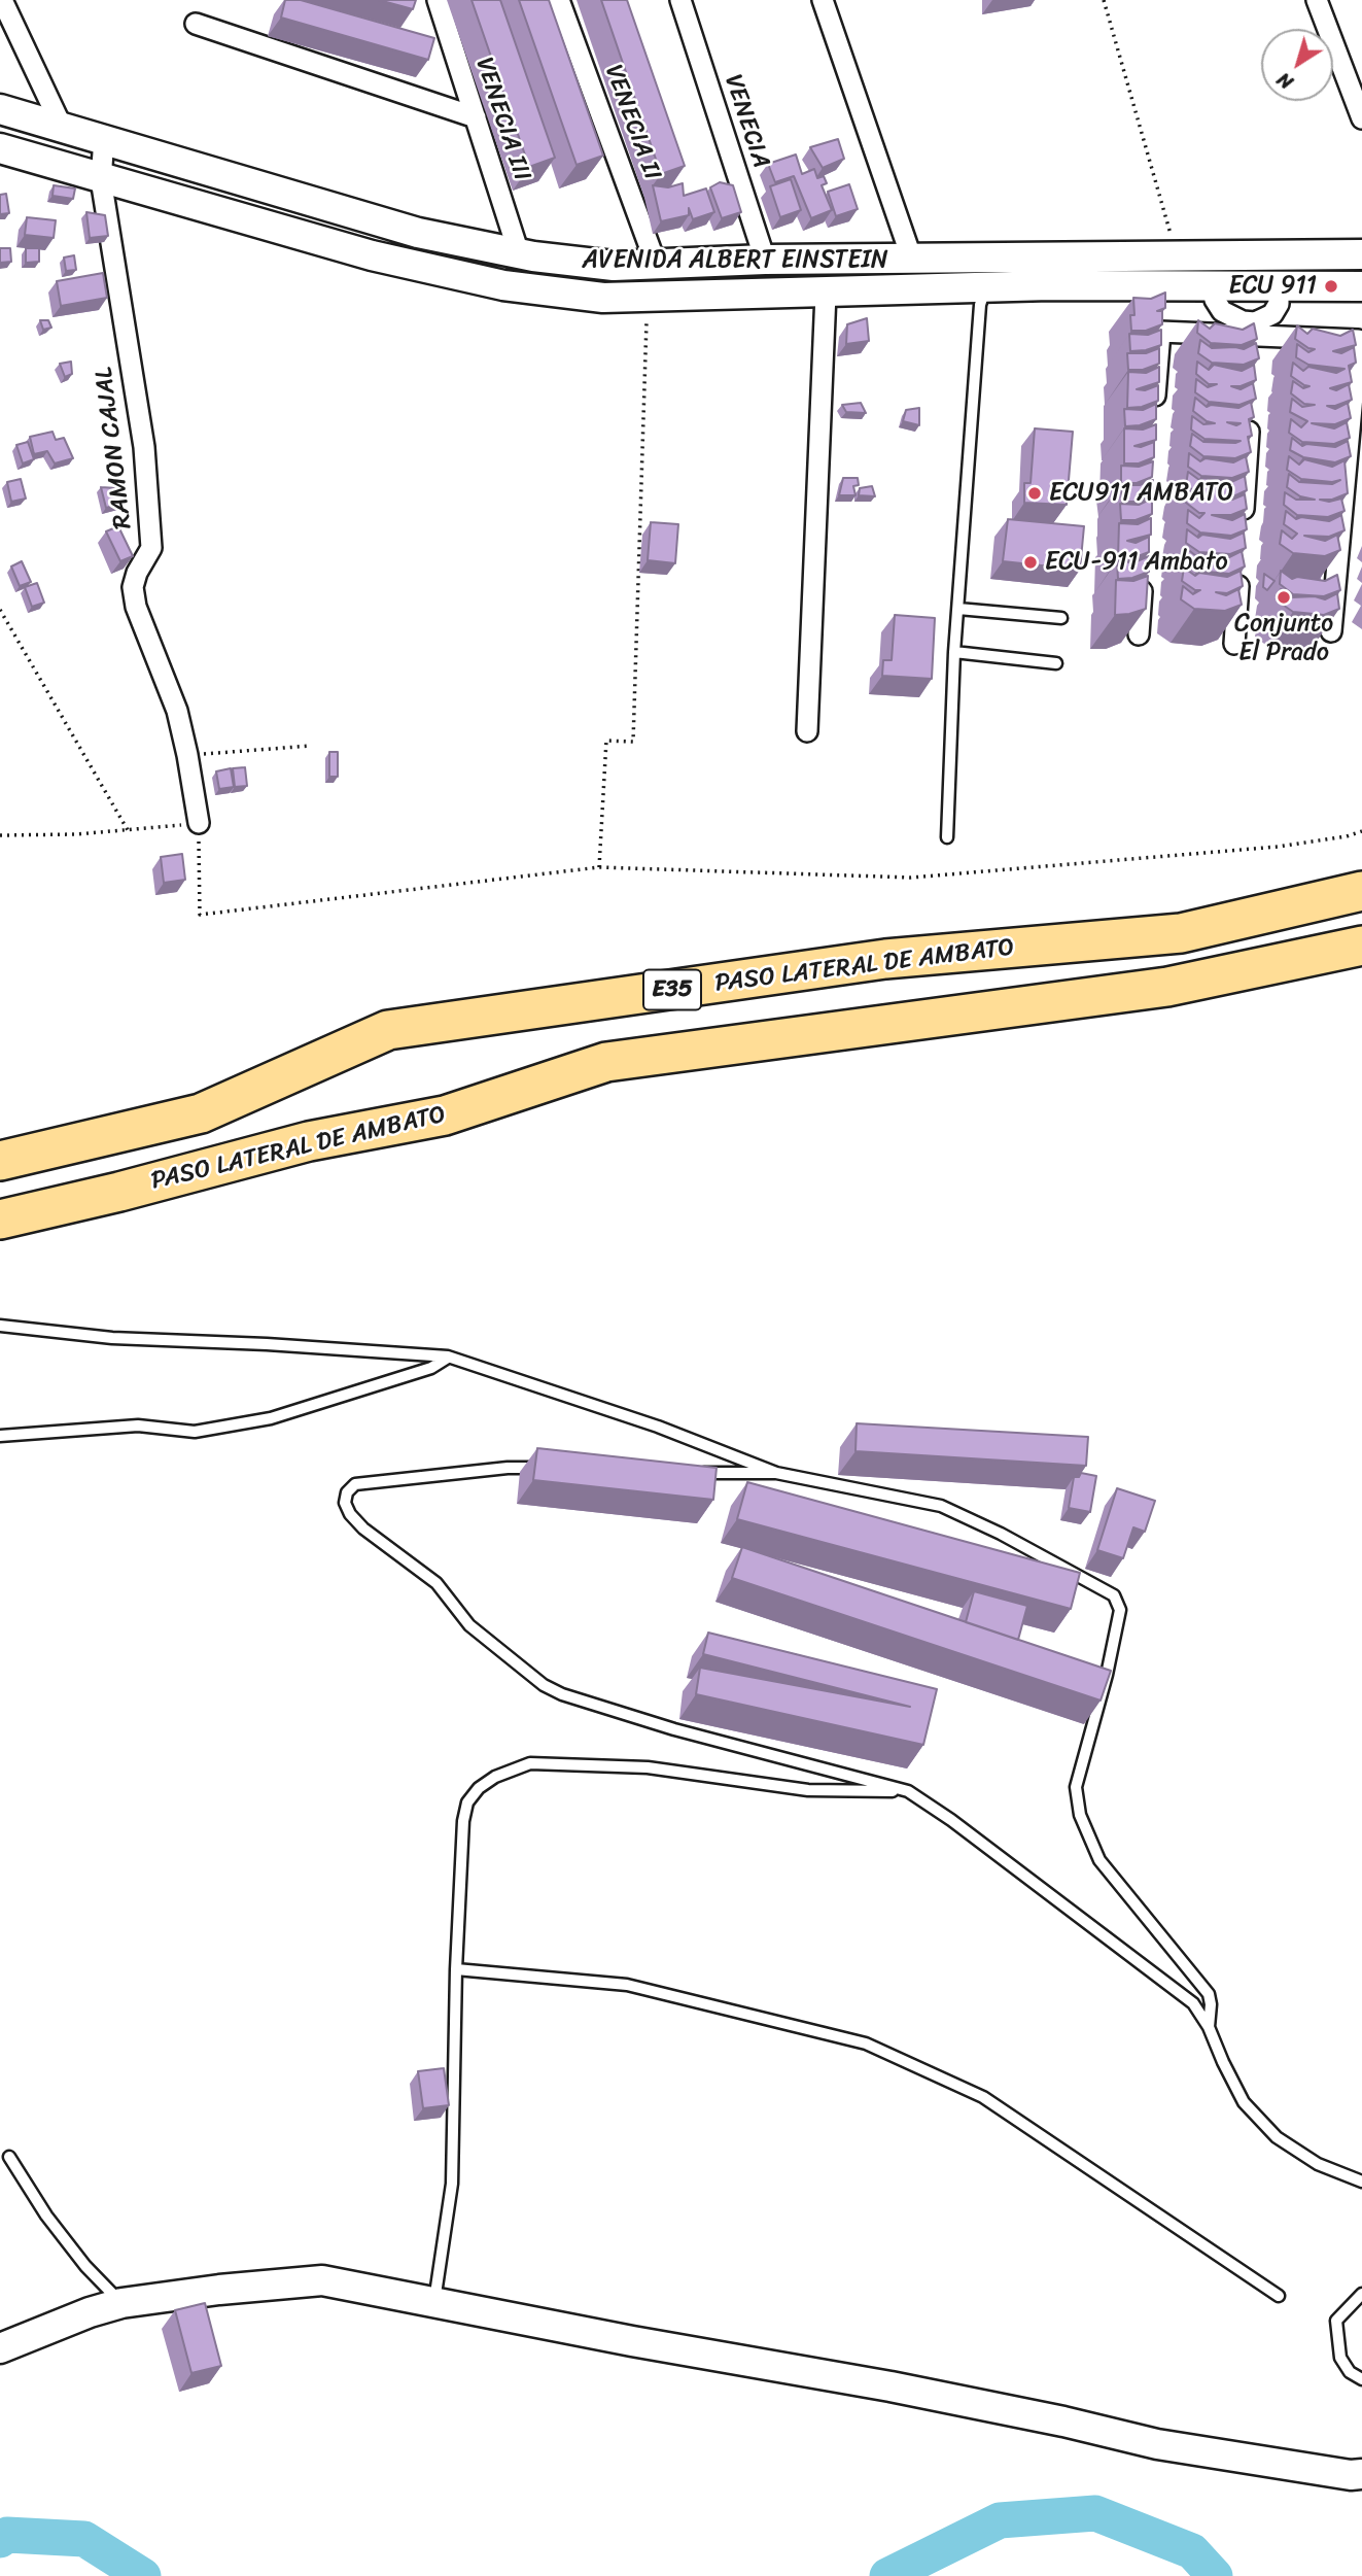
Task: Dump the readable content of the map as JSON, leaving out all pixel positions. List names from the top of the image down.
{
  "streets": {
    "highway": ["PASO LATERAL DE AMBATO", "E35"],
    "street": [
      "VENECIA III",
      "VENECIA",
      "VENECIA II",
      "AVENIDA ALBERT EINSTEIN",
      "RAMON CAJAL"
    ]
  },
  "crossings": [
    ["VENECIA III", "AVENIDA ALBERT EINSTEIN"],
    ["VENECIA", "AVENIDA ALBERT EINSTEIN"],
    ["VENECIA II", "AVENIDA ALBERT EINSTEIN"],
    ["AVENIDA ALBERT EINSTEIN", "RAMON CAJAL"]
  ],
  "places": [
    "ECU 911",
    "ECU911 AMBATO",
    "ECU-911 Ambato",
    "Conjunto El Prado"
  ],
  "north": "bottom left"
}
